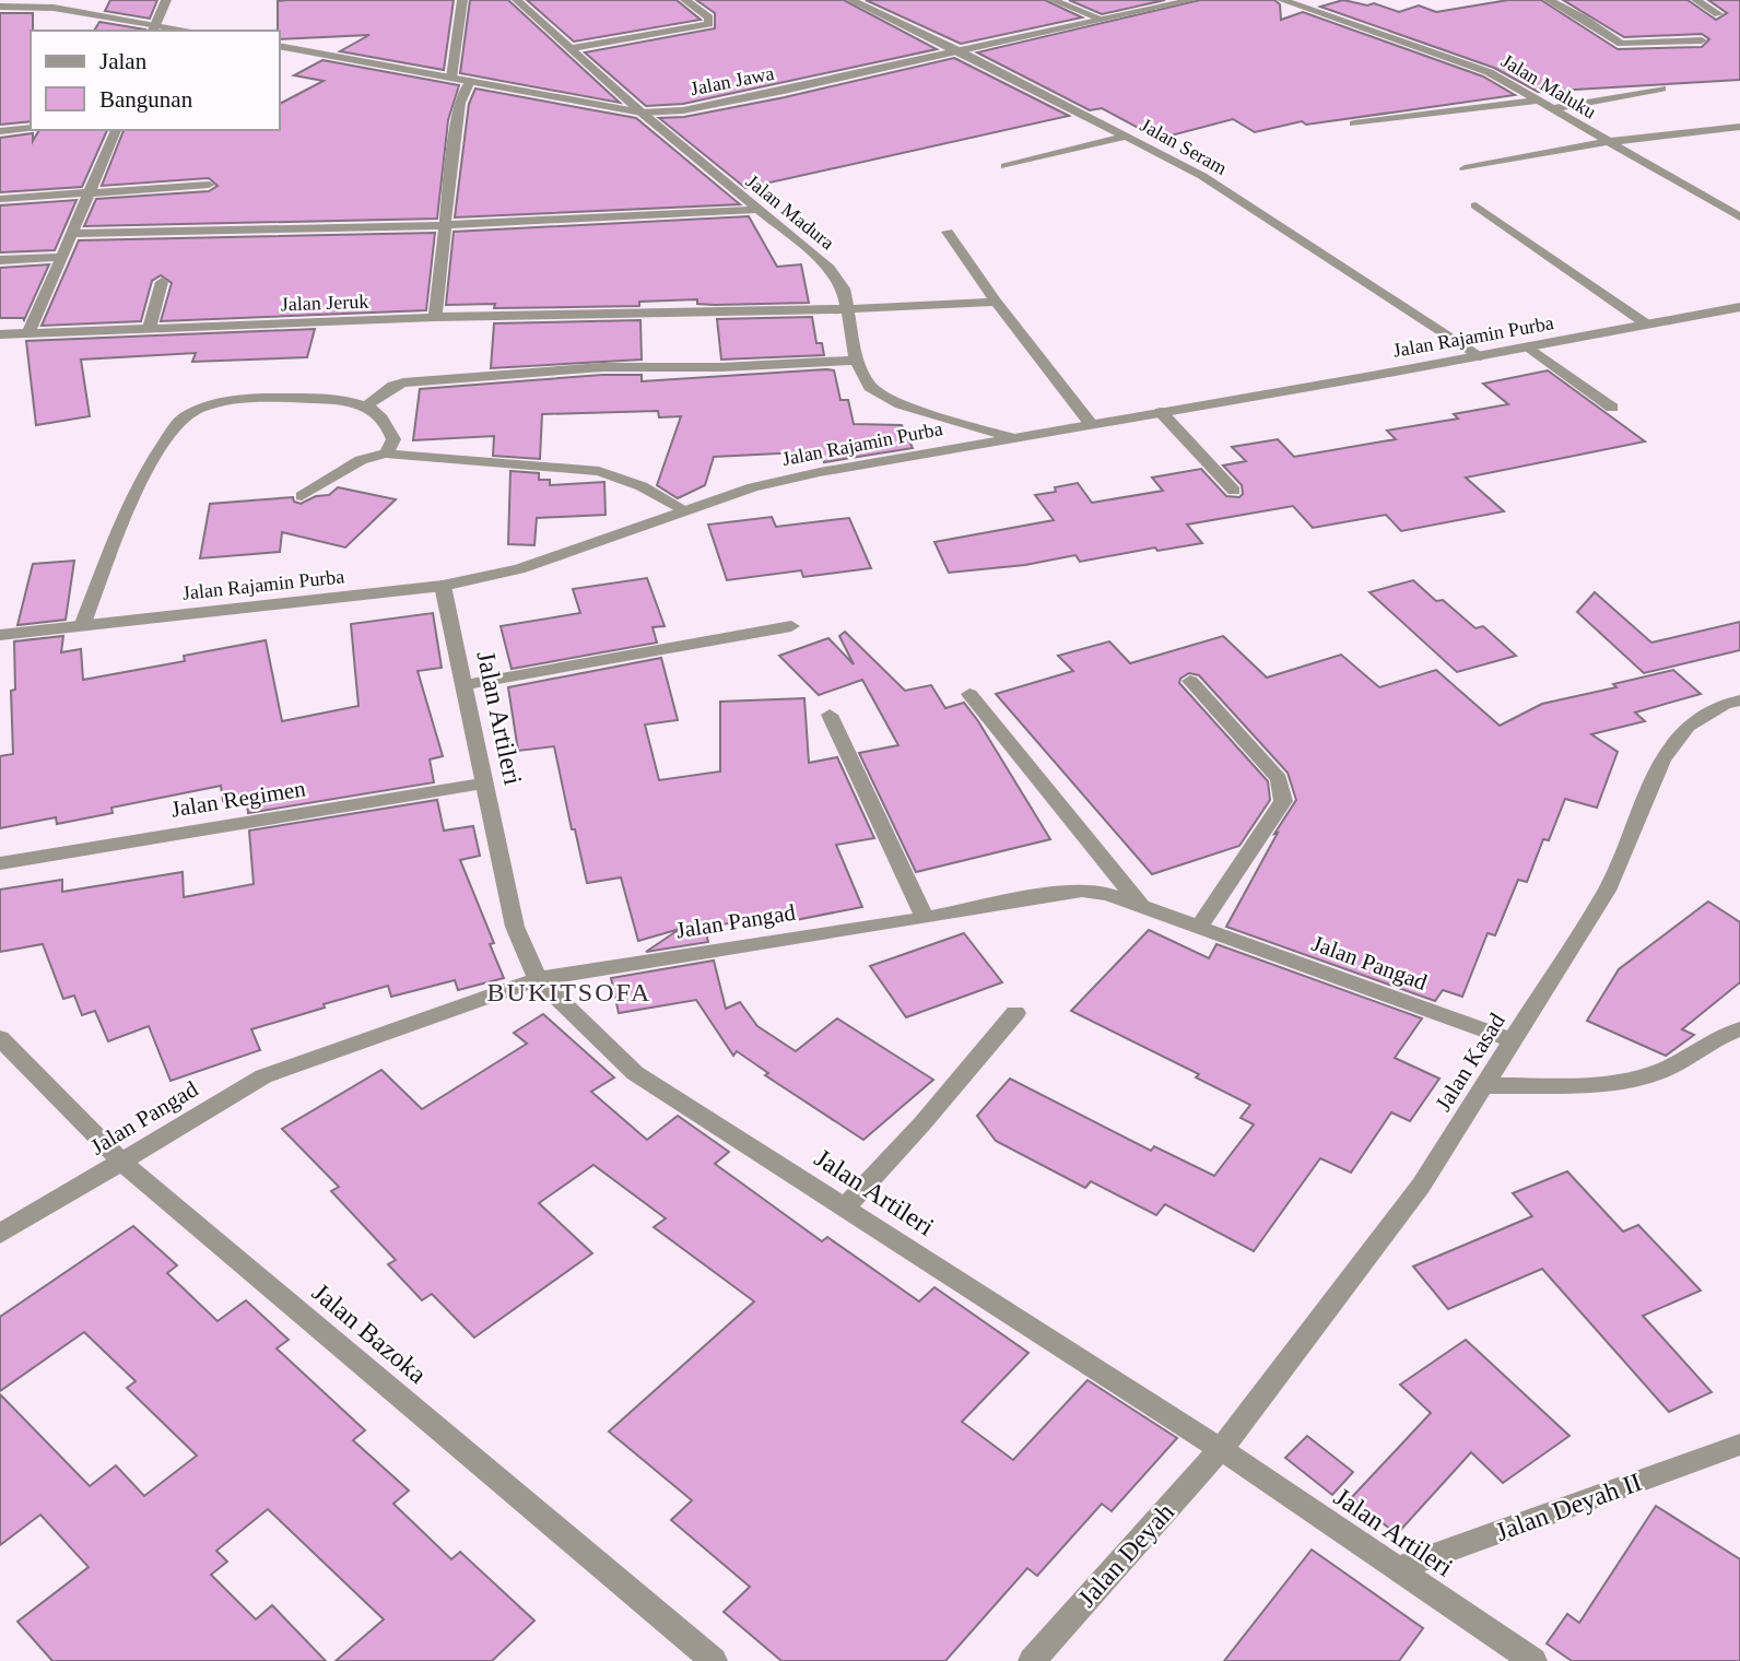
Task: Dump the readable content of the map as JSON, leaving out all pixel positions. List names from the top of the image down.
{
  "streets": {
    "street": [
      "Jalan Jawa",
      "Jalan Maluku",
      "Jalan Seram",
      "Jalan Madura",
      "Jalan Jeruk",
      "Jalan Rajamin Purba",
      "Jalan Artileri",
      "Jalan Regimen",
      "Jalan Pangad",
      "Jalan Kasad",
      "Jalan Bazoka",
      "Jalan Deyah II",
      "Jalan Deyah"
    ]
  },
  "crossings": [
    ["Jalan Jawa", "Jalan Seram"],
    ["Jalan Jawa", "Jalan Madura"],
    ["Jalan Seram", "Jalan Rajamin Purba"],
    ["Jalan Madura", "Jalan Jeruk"],
    ["Jalan Madura", "Jalan Rajamin Purba"],
    ["Jalan Rajamin Purba", "Jalan Artileri"],
    ["Jalan Artileri", "Jalan Regimen"],
    ["Jalan Artileri", "Jalan Pangad"],
    ["Jalan Artileri", "Jalan Kasad"],
    ["Jalan Artileri", "Jalan Deyah II"],
    ["Jalan Artileri", "Jalan Deyah"],
    ["Jalan Pangad", "Jalan Kasad"],
    ["Jalan Pangad", "Jalan Bazoka"],
    ["Jalan Kasad", "Jalan Deyah"]
  ],
  "districts": ["BUKITSOFA"],
  "legend": ["Jalan", "Bangunan"]
}
